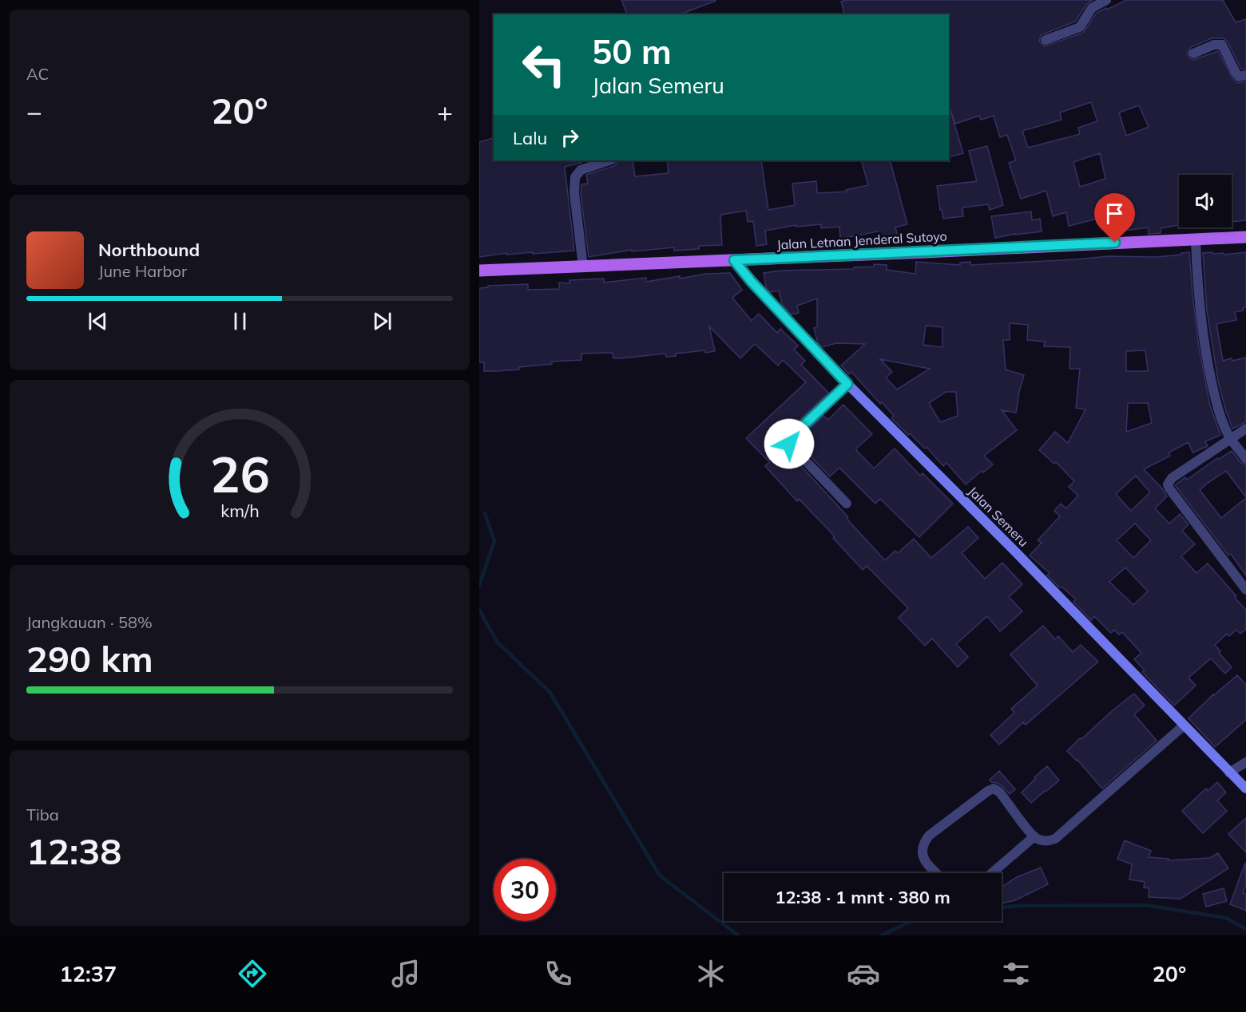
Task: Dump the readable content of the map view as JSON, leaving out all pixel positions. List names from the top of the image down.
{
  "streets": {
    "main road": ["Jalan Letnan Jenderal Sutoyo"],
    "street": ["Jalan Semeru"]
  },
  "crossings": [
    ["Jalan Letnan Jenderal Sutoyo", "Jalan Semeru"]
  ],
  "page": {
    "tile": [
      "AC",
      ["Jangkauan · 58%", "290 km"],
      ["Tiba", "12:38"]
    ],
    "turn": ["50 m", "Jalan Semeru"],
    "heat": ["−", "20°", "+"],
    "then": "Lalu",
    "song": ["Northbound", "June Harbor"],
    "limit": "30",
    "trip": "12:38 · 1 mnt · 380 m",
    "tabs": ["12:37", "20°"],
    "gauge": ["26", "km/h"]
  }
}
